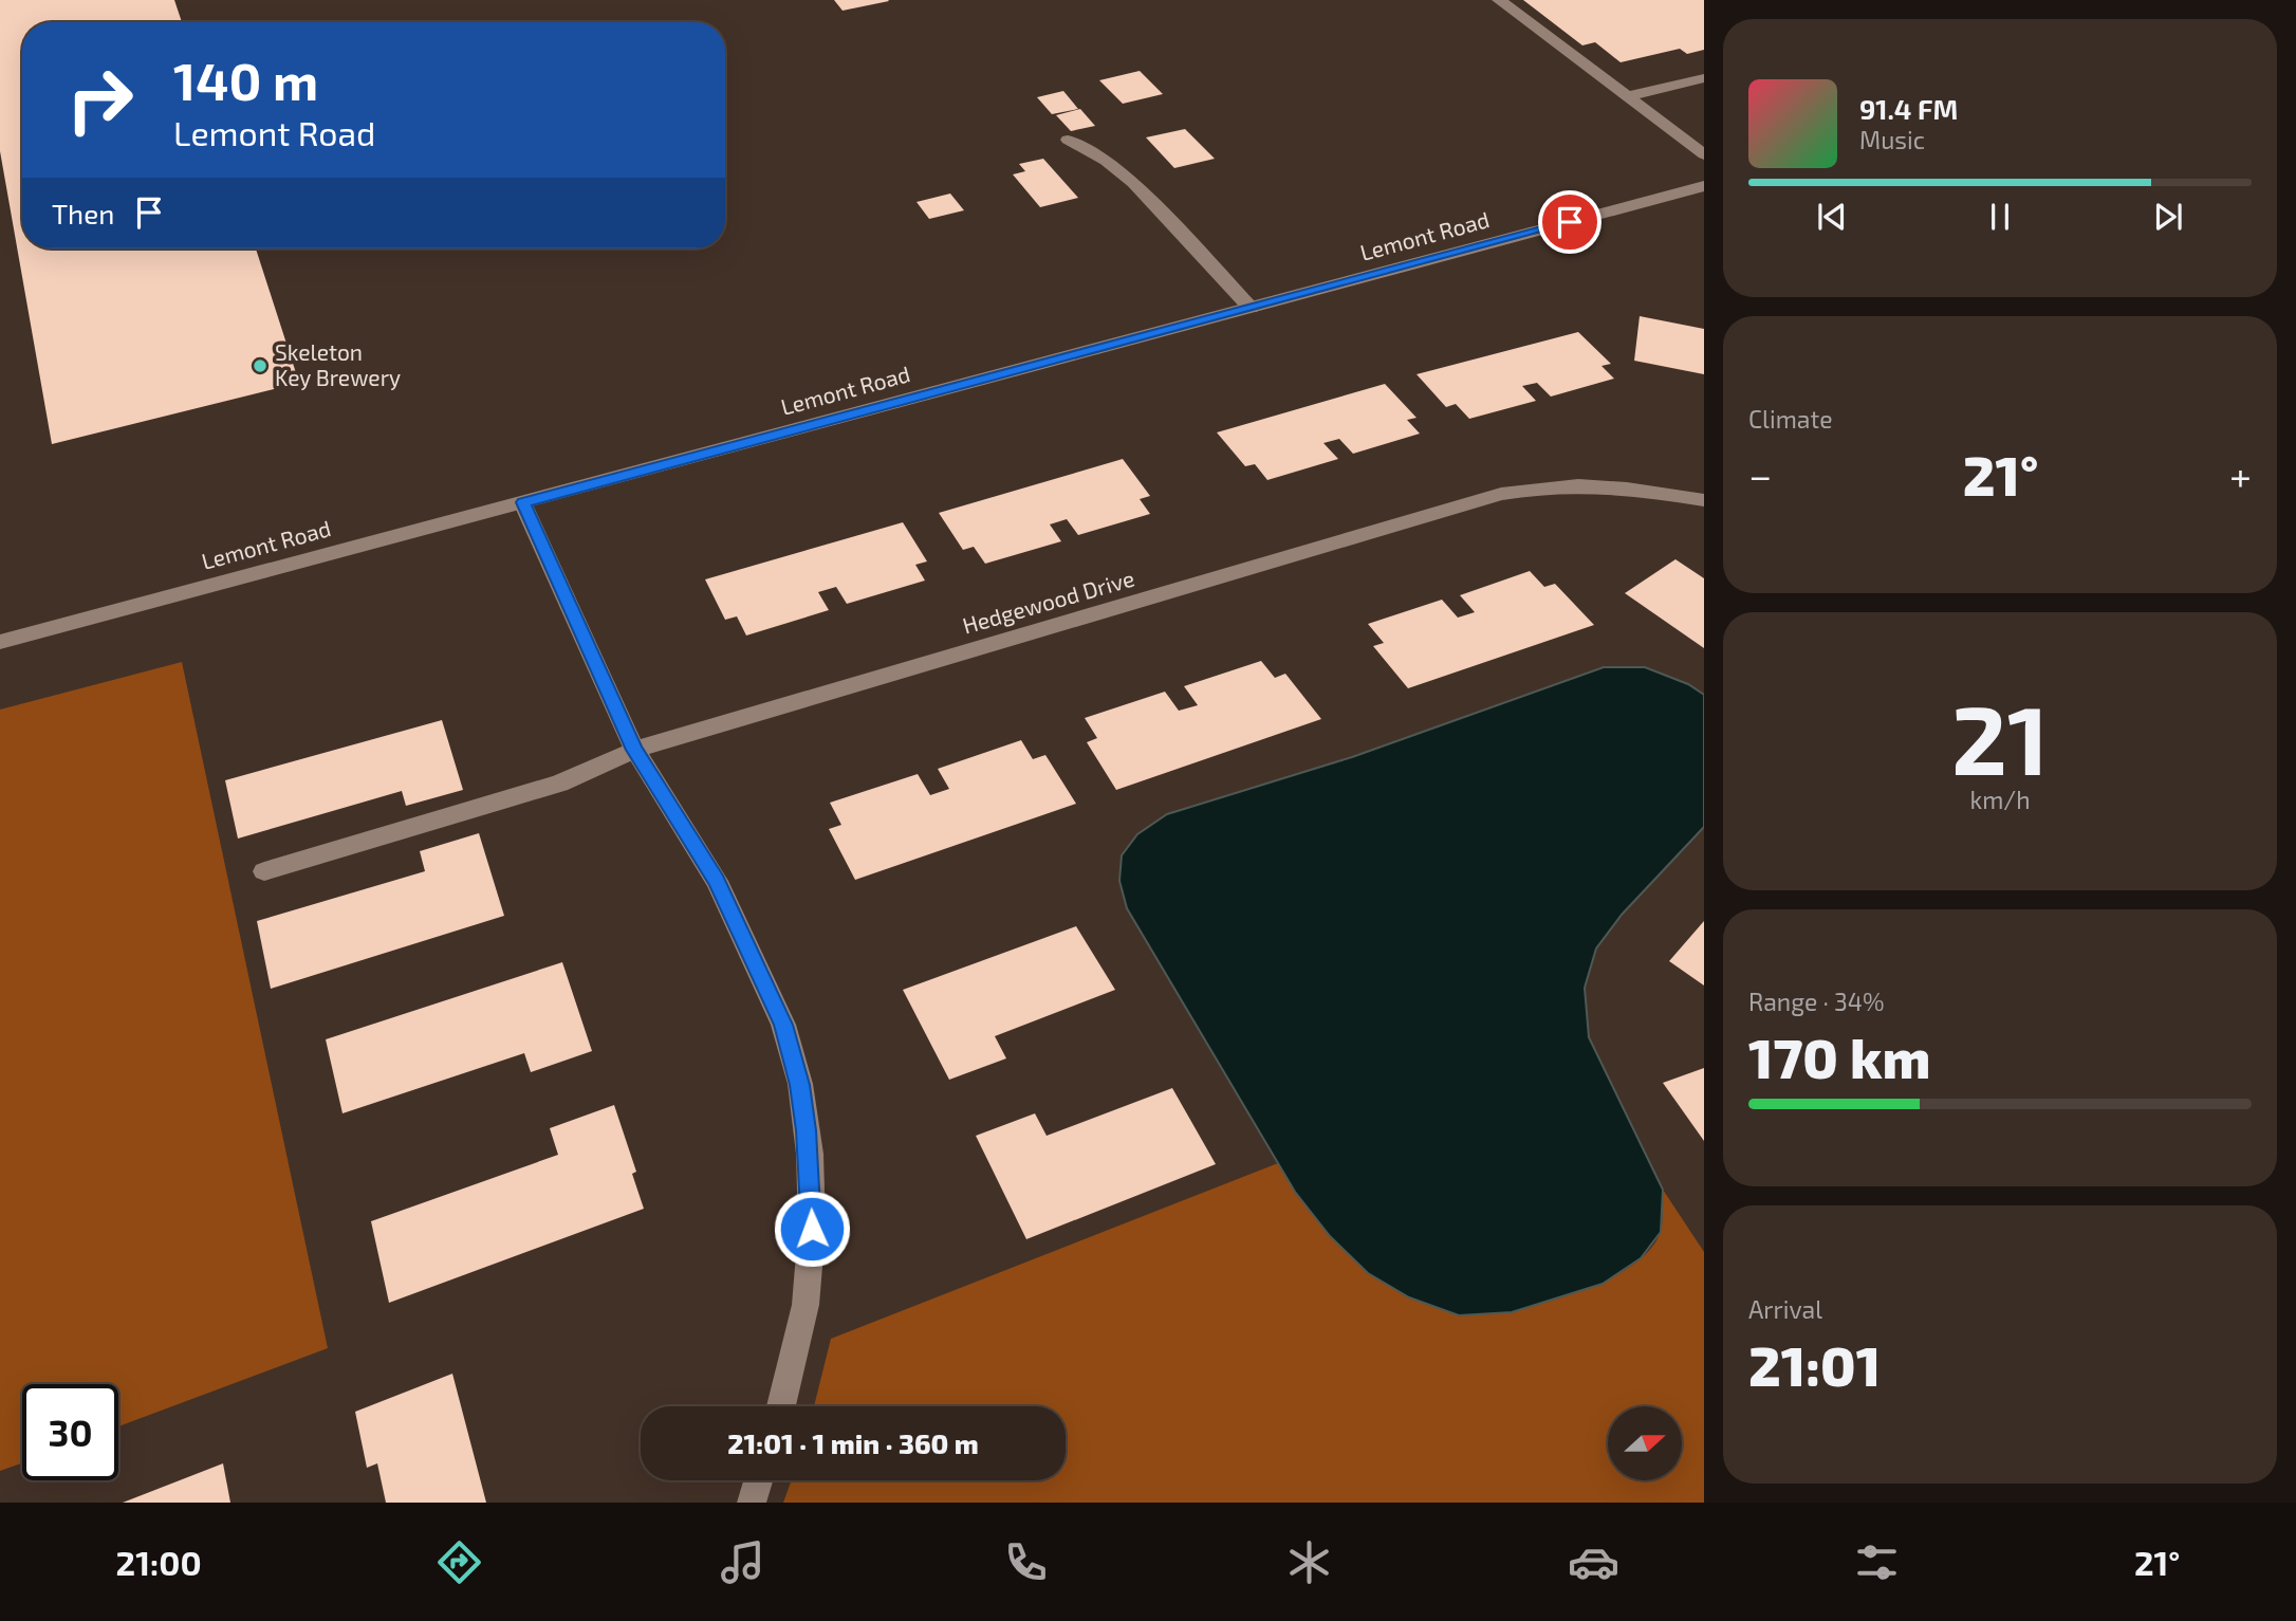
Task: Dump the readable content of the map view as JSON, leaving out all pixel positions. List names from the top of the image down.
{
  "streets": {
    "street": ["Lemont Road", "Hedgewood Drive"]
  },
  "places": ["Skeleton Key Brewery"],
  "north": "right",
  "page": {
    "turn": ["140 m", "Lemont Road"],
    "song": ["91.4 FM", "Music"],
    "then": "Then",
    "tile": [
      "Climate",
      ["21", "km/h"],
      ["Range · 34%", "170 km"],
      ["Arrival", "21:01"]
    ],
    "heat": ["−", "21°", "+"],
    "limit": "30",
    "trip": "21:01 · 1 min · 360 m",
    "tabs": ["21:00", "21°"]
  }
}
